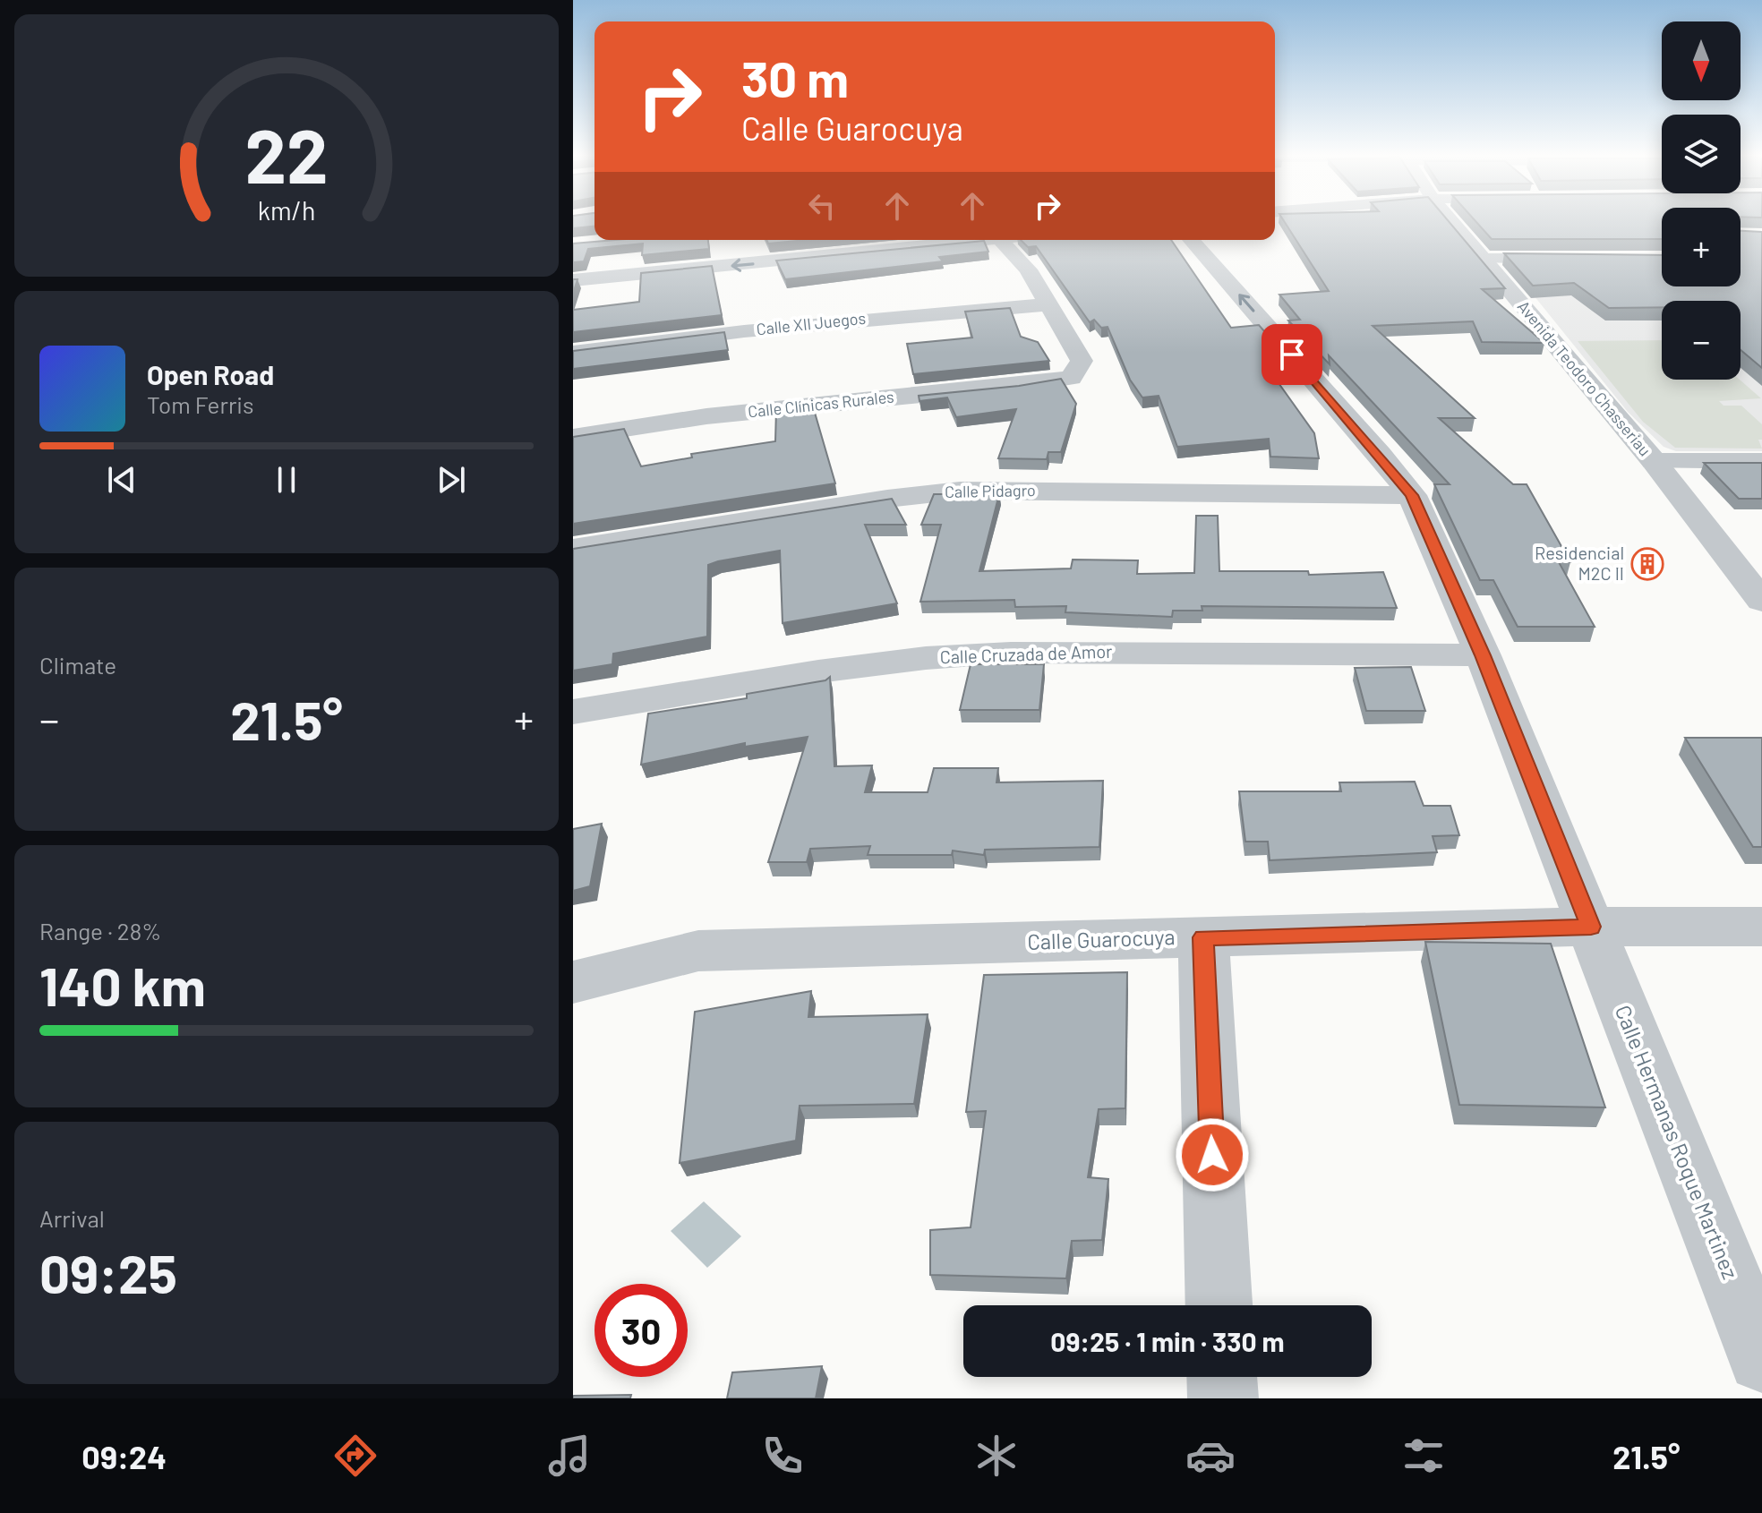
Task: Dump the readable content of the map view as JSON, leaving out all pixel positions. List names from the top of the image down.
{
  "streets": {
    "street": [
      "Calle XII Juegos",
      "Avenida Teodoro Chasseriau",
      "Calle Clínicas Rurales",
      "Calle Pidagro",
      "Calle Cruzada de Amor",
      "Calle Guarocuya",
      "Calle Hermanas Roque Martinez"
    ]
  },
  "crossings": [
    ["Calle XII Juegos", "Calle Clínicas Rurales"],
    ["Calle Pidagro", "Calle Hermanas Roque Martinez"],
    ["Calle Cruzada de Amor", "Calle Hermanas Roque Martinez"],
    ["Calle Guarocuya", "Calle Hermanas Roque Martinez"]
  ],
  "places": {
    "building": ["Residencial M2C II"]
  },
  "north": "bottom",
  "page": {
    "map_buttons": ["+", "−"],
    "turn": ["30 m", "Calle Guarocuya"],
    "song": ["Open Road", "Tom Ferris"],
    "tile": [
      "Climate",
      ["Range · 28%", "140 km"],
      ["Arrival", "09:25"]
    ],
    "heat": ["−", "21.5°", "+"],
    "limit": "30",
    "trip": "09:25 · 1 min · 330 m",
    "tabs": ["09:24", "21.5°"],
    "gauge": ["22", "km/h"]
  }
}
